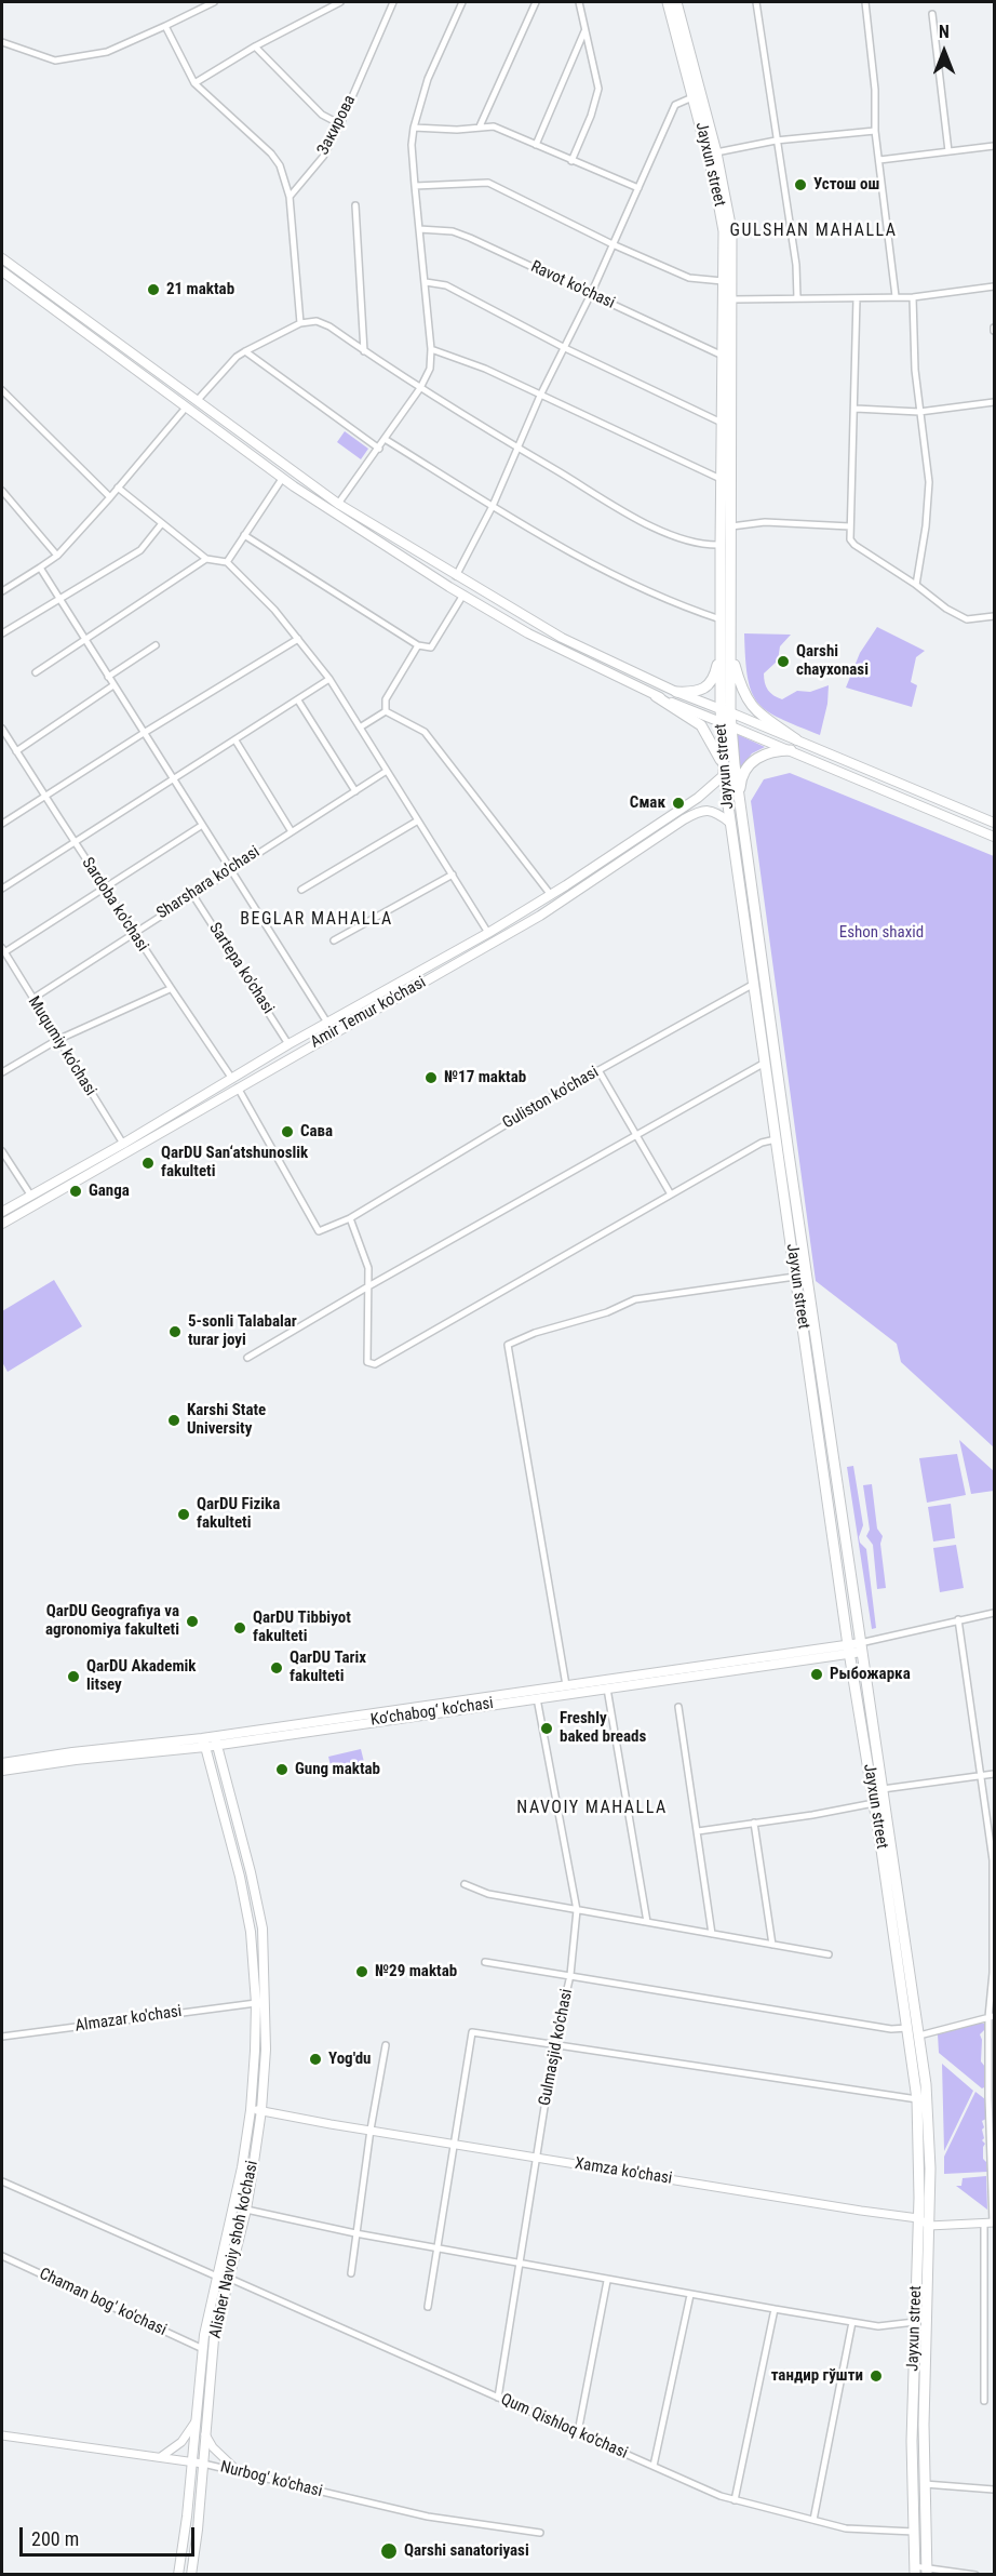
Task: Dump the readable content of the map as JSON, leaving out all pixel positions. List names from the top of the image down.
{
  "streets": {
    "highway": ["Jayxun street"],
    "main road": ["Amir Temur ko'chasi", "Ko‘chabog‘ ko‘chasi", "Alisher Navoiy shoh ko'chasi"],
    "street": [
      "Закирова",
      "Ravot ko'chasi",
      "Sharshara ko'chasi",
      "Sardoba ko'chasi",
      "Sartepa ko'chasi",
      "Muqumiy ko'chasi",
      "Guliston ko'chasi",
      "Almazar ko'chasi",
      "Gulmasjid ko'chasi",
      "Xamza ko'chasi",
      "Chaman bog' ko'chasi",
      "Qum Qishloq ko'chasi",
      "Nurbog' ko'chasi"
    ]
  },
  "crossings": [
    ["Jayxun street", "Ravot ko'chasi"],
    ["Jayxun street", "Amir Temur ko'chasi"],
    ["Jayxun street", "Guliston ko'chasi"],
    ["Jayxun street", "Ko‘chabog‘ ko‘chasi"],
    ["Jayxun street", "Xamza ko'chasi"],
    ["Jayxun street", "Qum Qishloq ko'chasi"],
    ["Sharshara ko'chasi", "Sardoba ko'chasi"],
    ["Sharshara ko'chasi", "Sartepa ko'chasi"],
    ["Sharshara ko'chasi", "Muqumiy ko'chasi"],
    ["Sardoba ko'chasi", "Amir Temur ko'chasi"],
    ["Sartepa ko'chasi", "Amir Temur ko'chasi"],
    ["Amir Temur ko'chasi", "Muqumiy ko'chasi"],
    ["Amir Temur ko'chasi", "Guliston ko'chasi"],
    ["Ko‘chabog‘ ko‘chasi", "Gulmasjid ko'chasi"],
    ["Ko‘chabog‘ ko‘chasi", "Alisher Navoiy shoh ko'chasi"],
    ["Almazar ko'chasi", "Alisher Navoiy shoh ko'chasi"],
    ["Gulmasjid ko'chasi", "Xamza ko'chasi"],
    ["Gulmasjid ko'chasi", "Qum Qishloq ko'chasi"],
    ["Xamza ko'chasi", "Alisher Navoiy shoh ko'chasi"],
    ["Alisher Navoiy shoh ko'chasi", "Chaman bog' ko'chasi"],
    ["Alisher Navoiy shoh ko'chasi", "Qum Qishloq ko'chasi"],
    ["Alisher Navoiy shoh ko'chasi", "Nurbog' ko'chasi"]
  ],
  "districts": ["GULSHAN MAHALLA", "BEGLAR MAHALLA", "NAVOIY MAHALLA"],
  "parks": ["Eshon shaxid"],
  "places": [
    "Устош ош",
    "21 maktab",
    "Qarshi chayxonasi",
    "Смак",
    "№17 maktab",
    "Сава",
    "QarDU San‘atshunoslik fakulteti",
    "Ganga",
    "5-sonli Talabalar turar joyi",
    "Karshi State University",
    "QarDU Fizika fakulteti",
    "QarDU Geografiya va agronomiya fakulteti",
    "QarDU Tibbiyot fakulteti",
    "QarDU Tarix fakulteti",
    "Рыбожарка",
    "QarDU Akademik litsey",
    "Freshly baked breads",
    "Gung maktab",
    "№29 maktab",
    "Yog'du",
    "тандир гўшти",
    "Qarshi sanatoriyasi"
  ],
  "scale_bar": "200 m",
  "north": "top"
}
